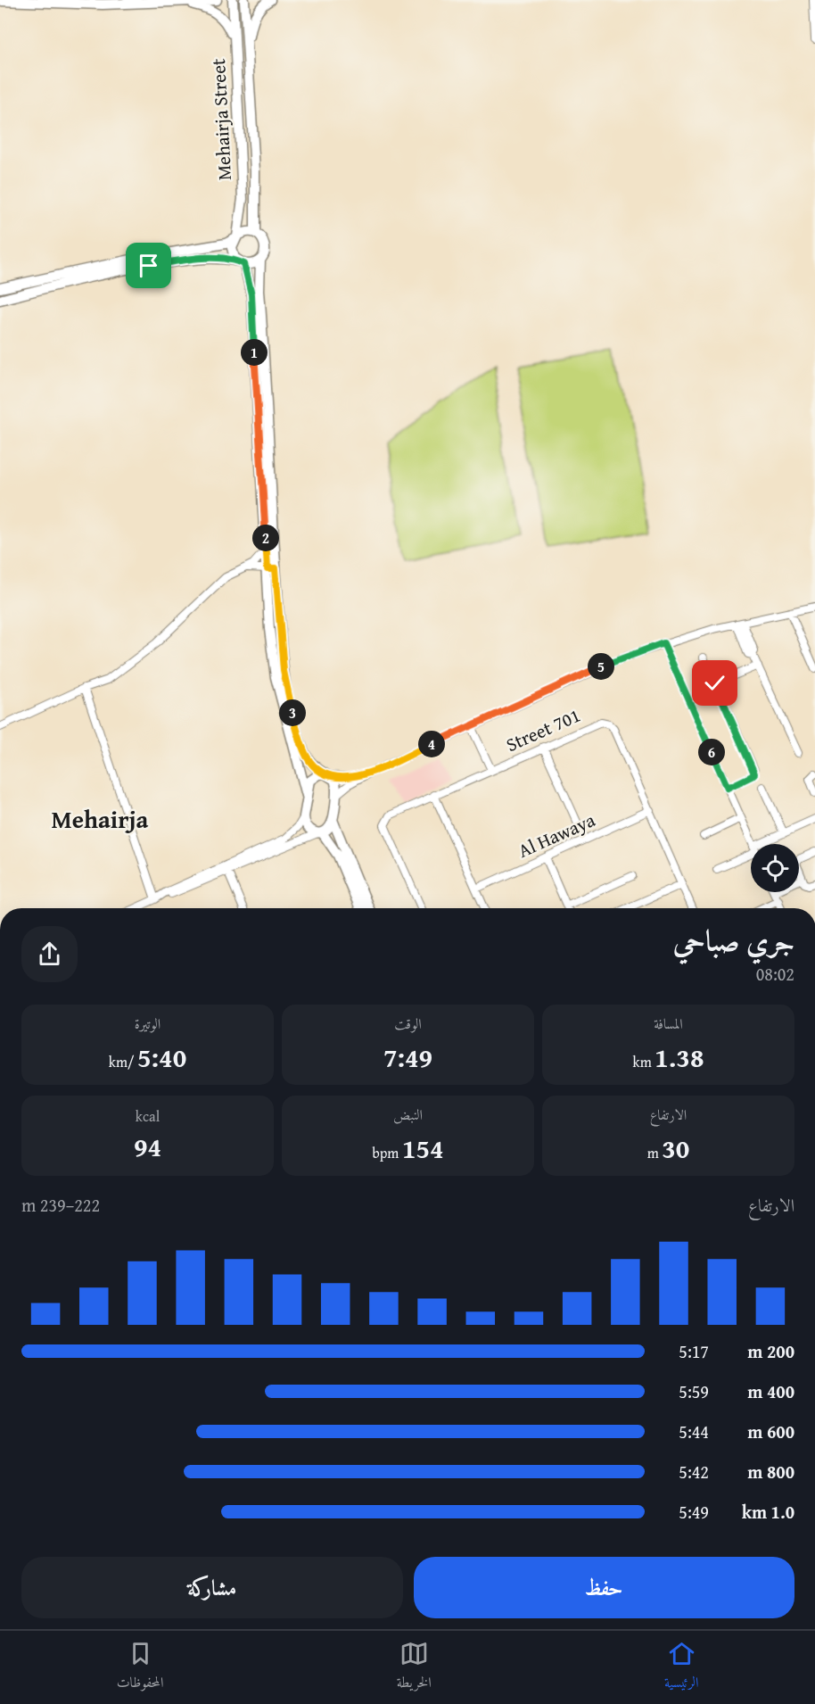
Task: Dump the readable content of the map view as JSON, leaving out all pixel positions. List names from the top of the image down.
{
  "streets": {
    "street": ["Mehairja Street", "Street 701", "Al Hawaya"]
  },
  "crossings": [
    ["Street 701", "Al Hawaya"]
  ],
  "districts": ["Mehairja"],
  "page": {
    "pins": [
      "1",
      "2",
      "5",
      "3",
      "4",
      "6"
    ],
    "heading": ["جري صباحي", "08:02"],
    "stats": [
      ["المسافة", "1.38 km"],
      ["الوقت", "7:49"],
      ["الوتيرة", "5:40 /km"],
      ["الارتفاع", "30 m"],
      ["النبض", "154 bpm"],
      ["kcal", "94"]
    ],
    "chart": ["الارتفاع", "222–239 m"],
    "list": [
      {
        "name": "200 m",
        "note": "5:17"
      },
      {
        "name": "400 m",
        "note": "5:59"
      },
      {
        "name": "600 m",
        "note": "5:44"
      },
      {
        "name": "800 m",
        "note": "5:42"
      },
      {
        "name": "1.0 km",
        "note": "5:49"
      }
    ],
    "buttons": ["حفظ", "مشاركة"],
    "tabs": ["الرئيسية", "الخريطة", "المحفوظات"]
  }
}
